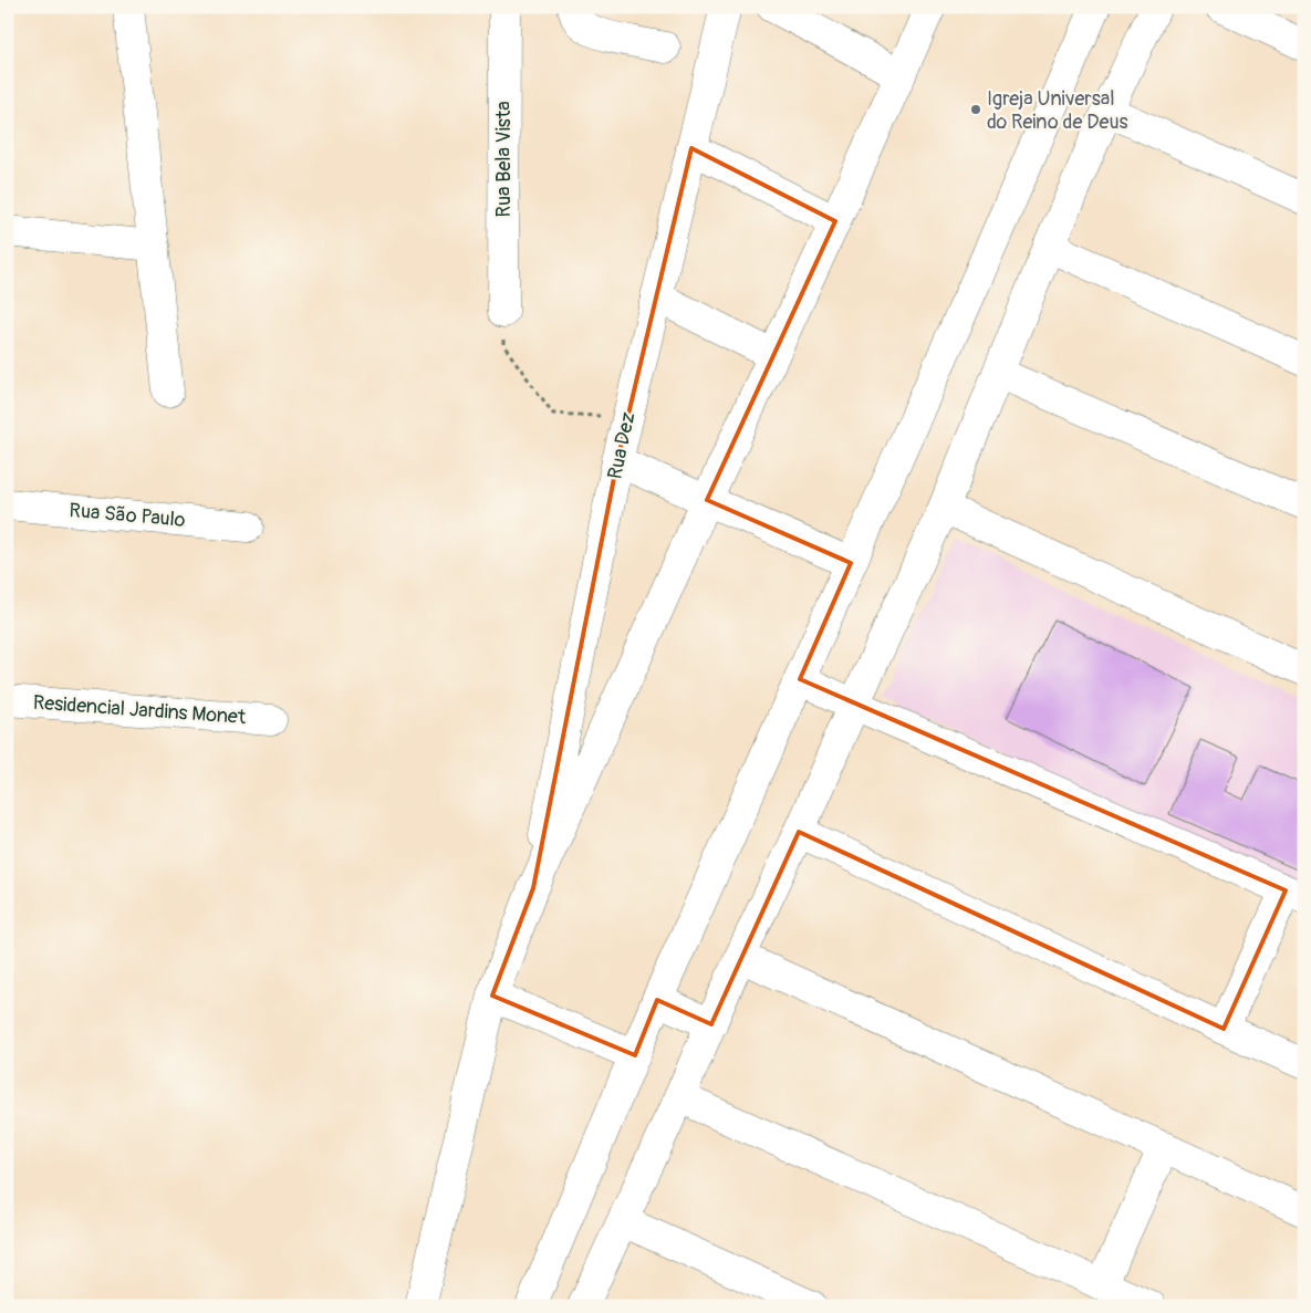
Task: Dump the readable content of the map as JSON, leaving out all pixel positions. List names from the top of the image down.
{
  "streets": {
    "street": [
      "Rua Bela Vista",
      "Rua Dez",
      "Rua São Paulo",
      "Residencial Jardins Monet"
    ]
  },
  "places": ["Igreja Universal do Reino de Deus"]
}
